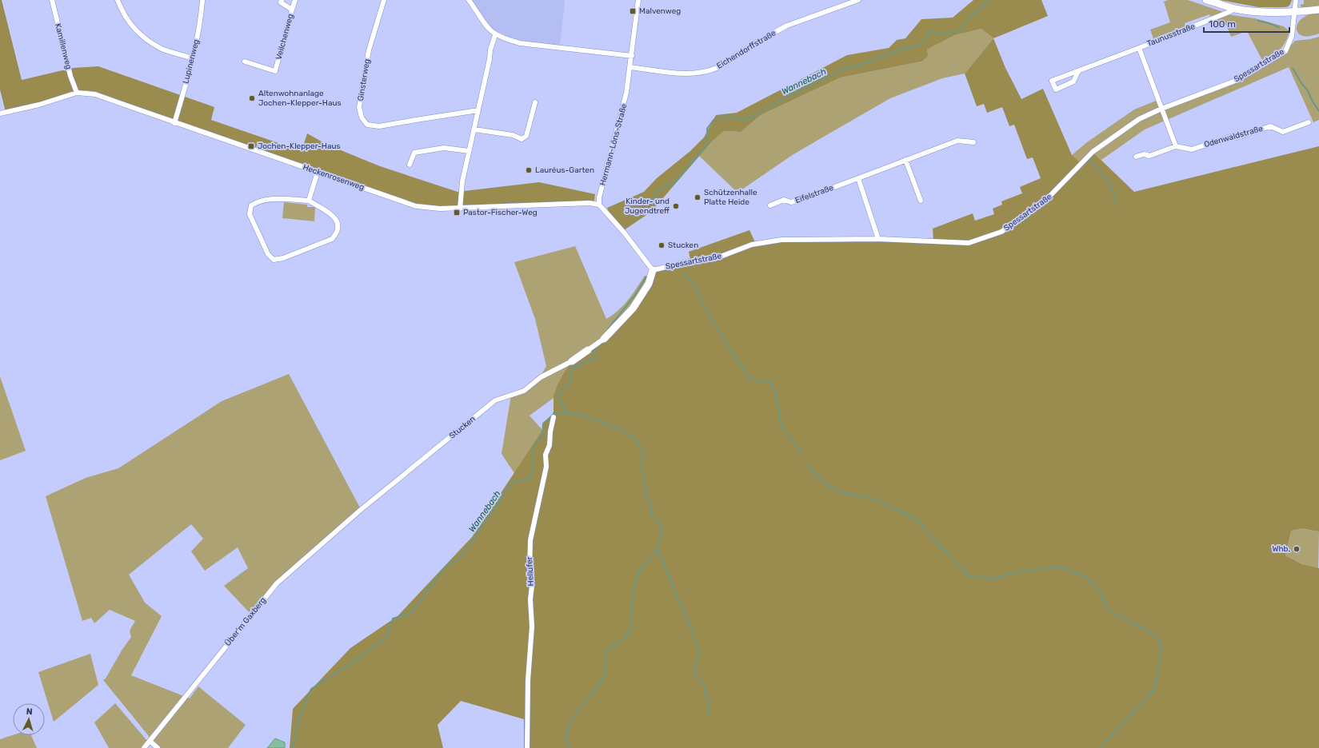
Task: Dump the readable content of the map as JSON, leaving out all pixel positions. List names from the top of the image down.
{
  "streets": {
    "street": [
      "Taunusstraße",
      "Veilchenweg",
      "Kamillenweg",
      "Eichendorffstraße",
      "Lupinenweg",
      "Spessartstraße",
      "Ginsterweg",
      "Odenwaldstraße",
      "Hermann-Löns-Straße",
      "Heckenrosenweg",
      "Eifelstraße",
      "Stucken",
      "Hellufer",
      "Über'm Gaxberg"
    ]
  },
  "crossings": [
    ["Taunusstraße", "Spessartstraße"],
    ["Kamillenweg", "Heckenrosenweg"],
    ["Eichendorffstraße", "Hermann-Löns-Straße"],
    ["Lupinenweg", "Heckenrosenweg"],
    ["Hermann-Löns-Straße", "Heckenrosenweg"],
    ["Stucken", "Über'm Gaxberg"]
  ],
  "water": ["Wannebach"],
  "places": {
    "transit": ["Malvenweg", "Jochen-Klepper-Haus", "Pastor-Fischer-Weg"],
    "other": [
      "Altenwohnanlage Jochen-Klepper-Haus",
      "Lauréus-Garten",
      "Schützenhalle Platte Heide",
      "Kinder- und Jugendtreff",
      "Stucken",
      "Whb."
    ]
  },
  "scale_bar": "100 m",
  "north": "top"
}
